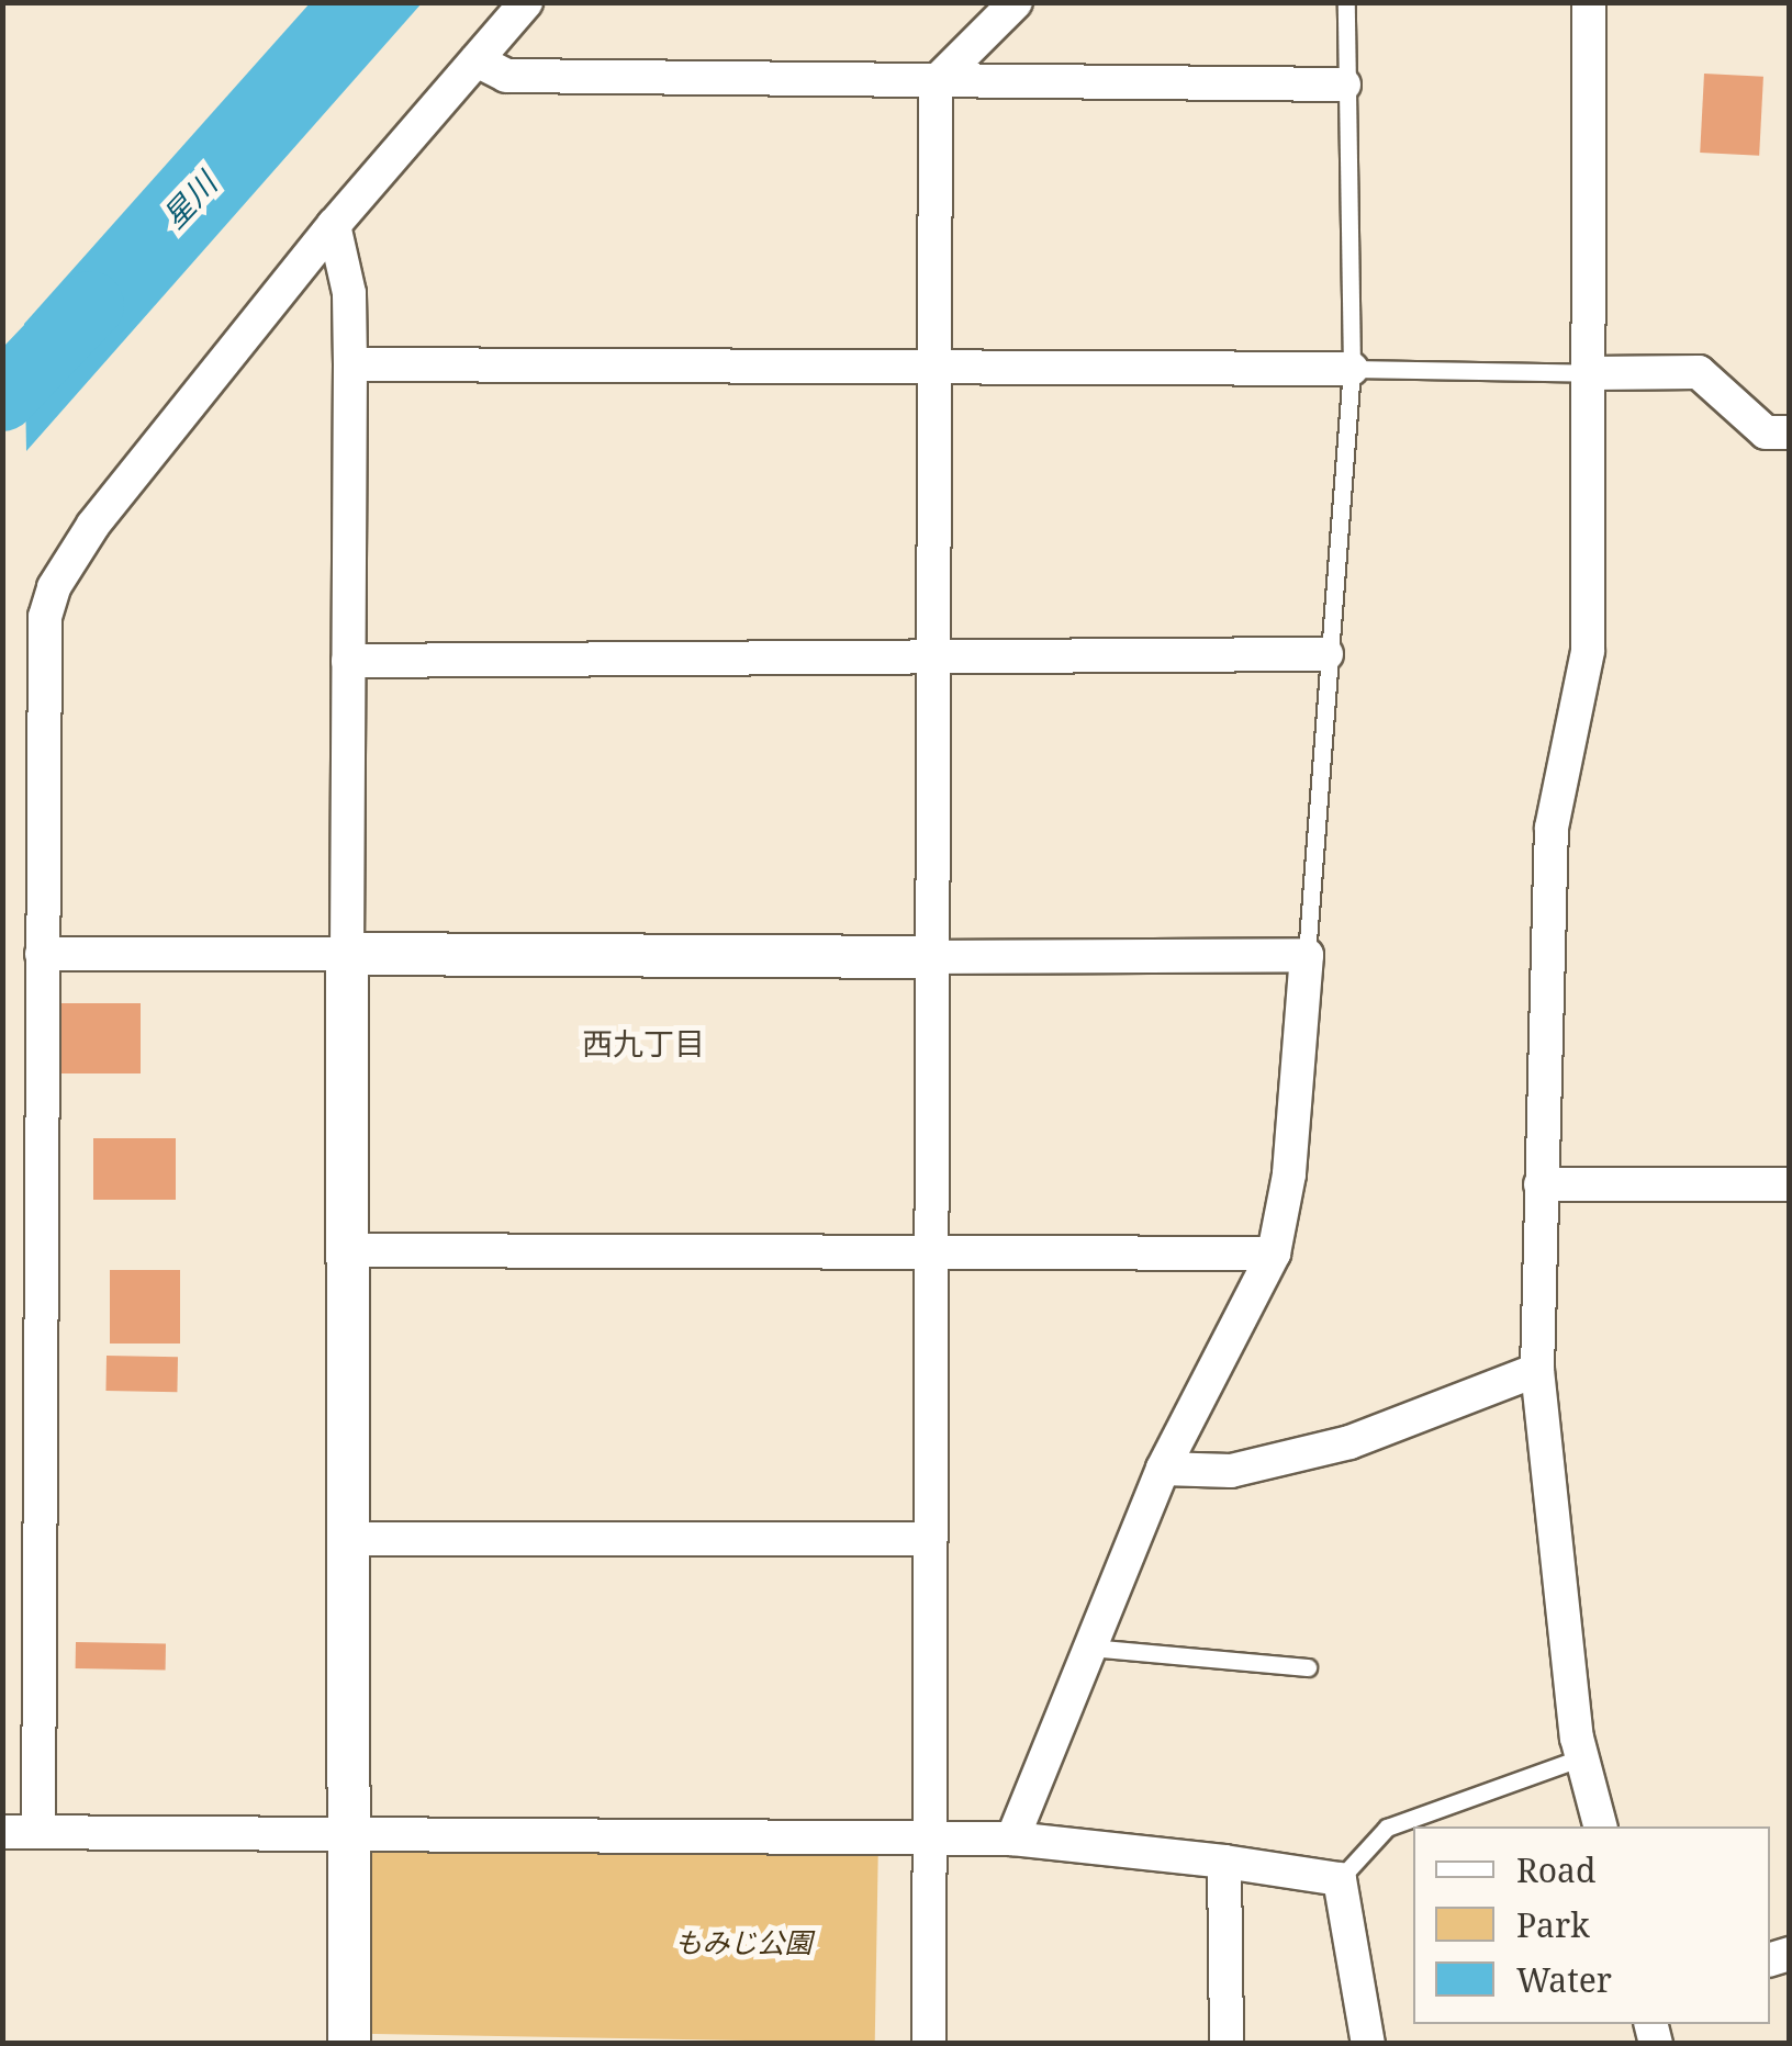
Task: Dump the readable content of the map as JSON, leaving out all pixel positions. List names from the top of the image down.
{
  "districts": ["西九丁目"],
  "water": ["星川"],
  "parks": ["もみじ公園"],
  "legend": ["Road", "Park", "Water"]
}
